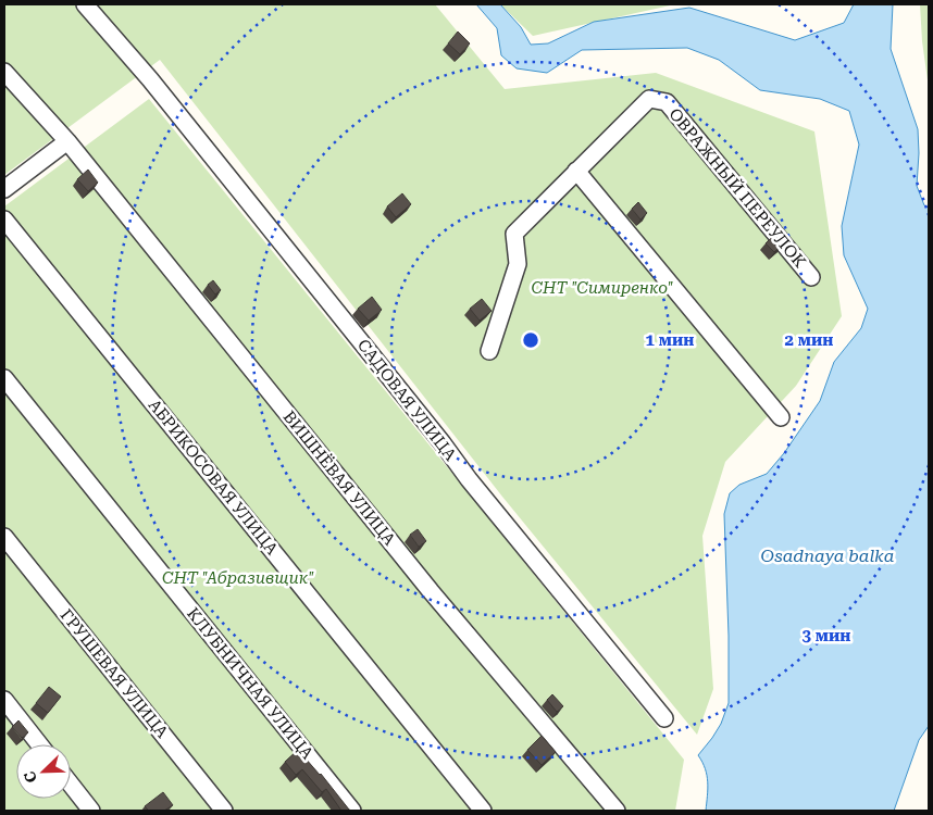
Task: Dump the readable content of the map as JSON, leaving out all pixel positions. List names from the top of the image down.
{
  "streets": {
    "street": [
      "ОВРАЖНЫЙ ПЕРЕУЛОК",
      "САДОВАЯ УЛИЦА",
      "АБРИКОСОВАЯ УЛИЦА",
      "ВИШНЁВАЯ УЛИЦА",
      "ГРУШЕВАЯ УЛИЦА",
      "КЛУБНИЧНАЯ УЛИЦА"
    ]
  },
  "water": ["Osadnaya balka"],
  "parks": ["СНТ \"Симиренко\"", "СНТ \"Абразивщик\""],
  "north": "bottom left",
  "rings": ["1 мин", "2 мин", "3 мин"]
}
